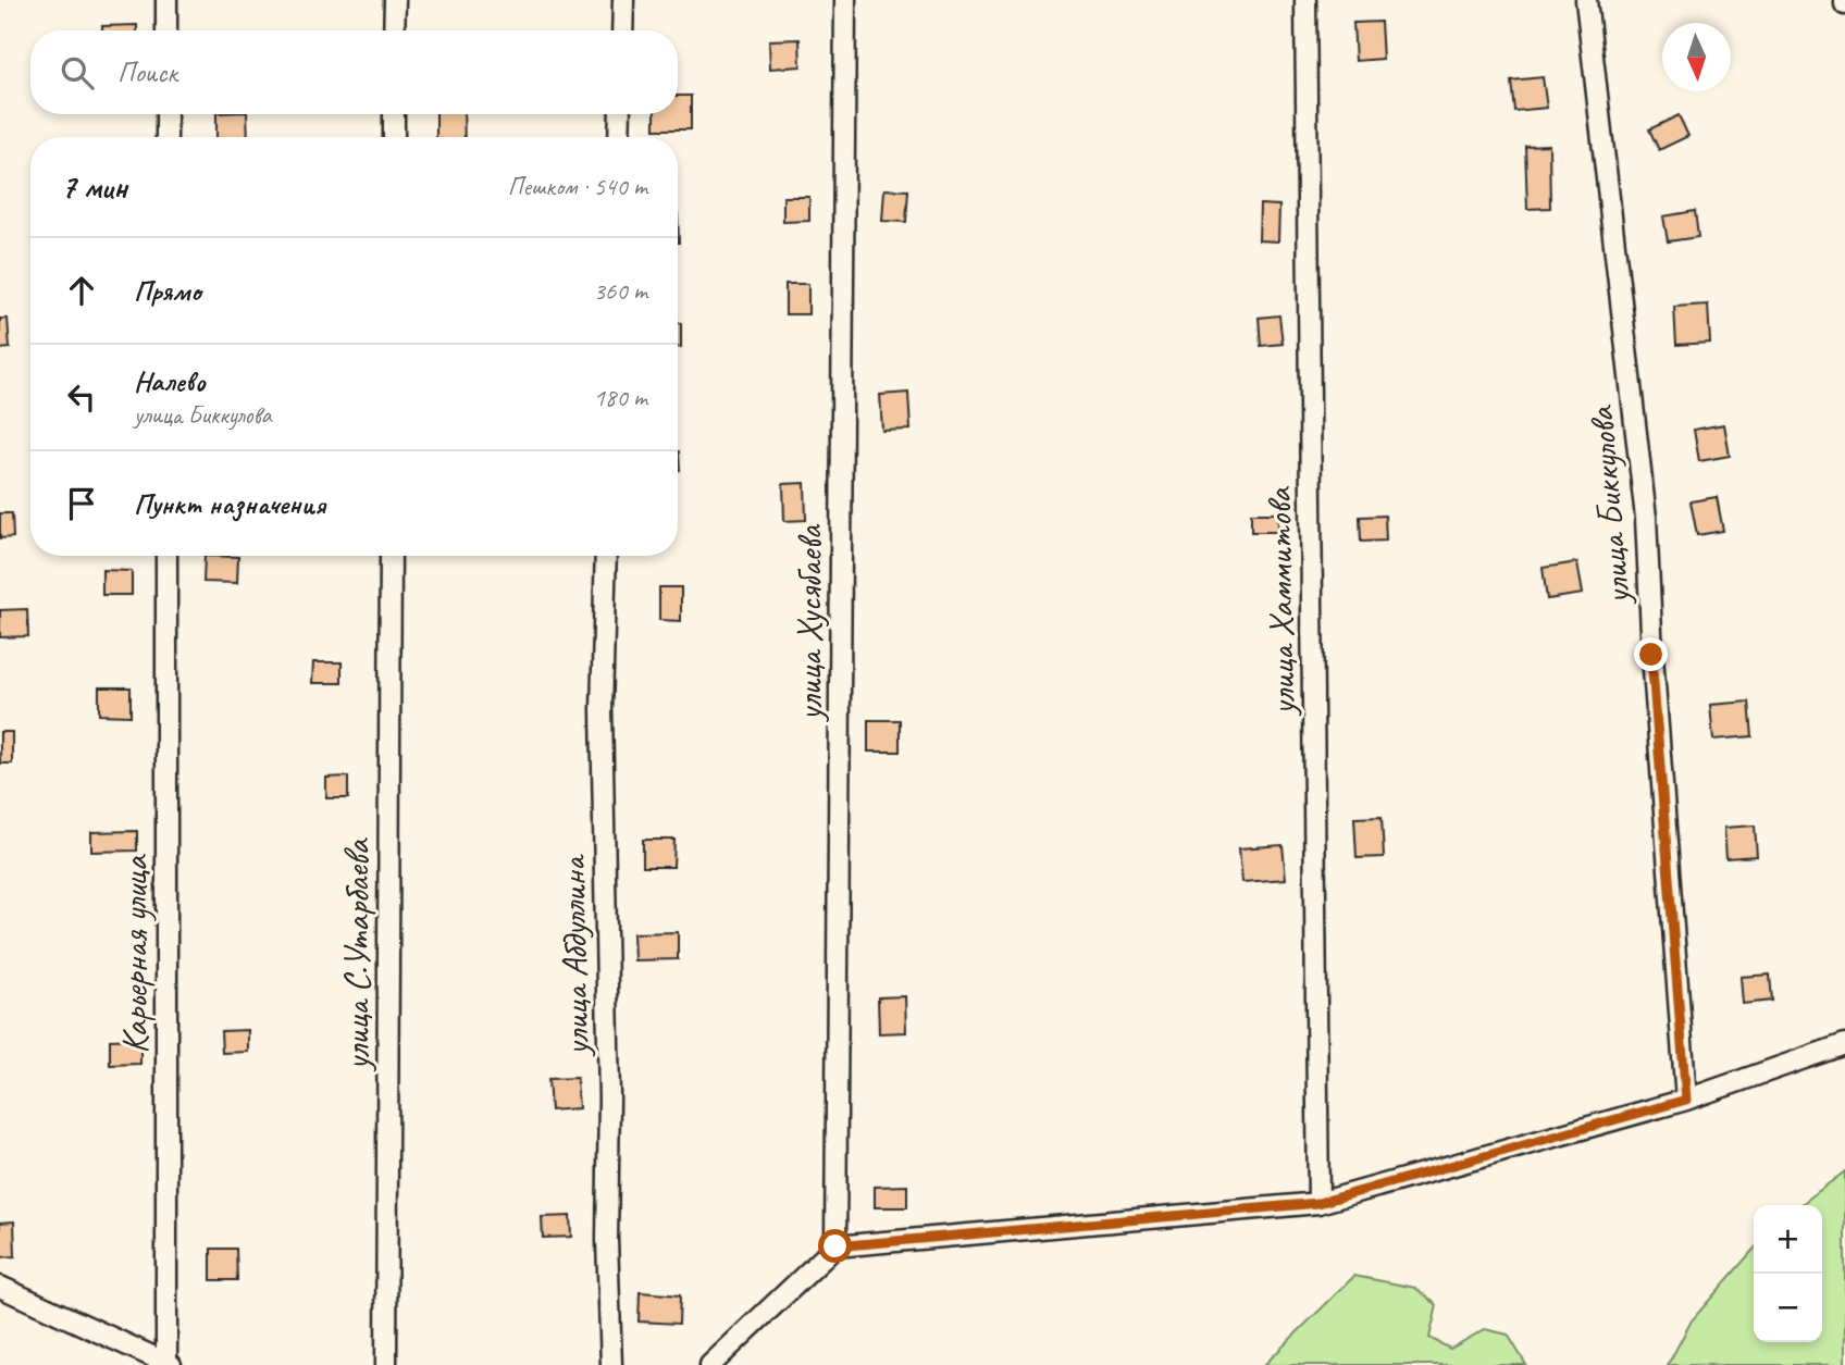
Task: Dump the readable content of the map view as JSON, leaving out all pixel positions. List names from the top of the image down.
{
  "streets": {
    "street": [
      "улица Биккулова",
      "улица Хаммитова",
      "улица Хусябаева",
      "Карьерная улица",
      "улица С.Утарбаева",
      "улица Абдуллина"
    ]
  },
  "north": "bottom",
  "page": {
    "search": "Поиск",
    "heading": ["7 мин", "Пешком · 540 m"],
    "list": [
      ["Прямо", "360 m"],
      ["Налево", "улица Биккулова", "180 m"],
      "Пункт назначения"
    ],
    "map_buttons": ["+", "−"]
  }
}
